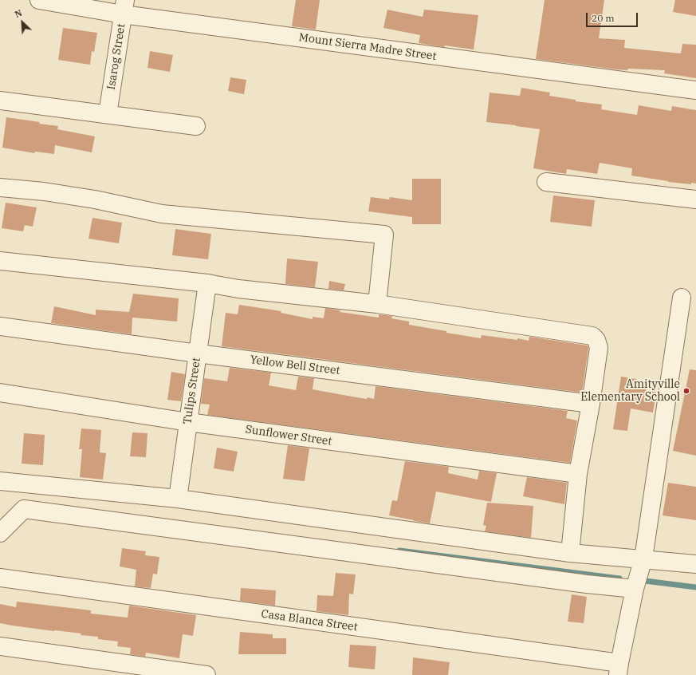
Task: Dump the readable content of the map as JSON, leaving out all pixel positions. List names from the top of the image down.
{
  "streets": {
    "street": [
      "Mount Sierra Madre Street",
      "Isarog Street",
      "Yellow Bell Street",
      "Tulips Street",
      "Sunflower Street",
      "Casa Blanca Street"
    ]
  },
  "crossings": [
    ["Mount Sierra Madre Street", "Isarog Street"],
    ["Yellow Bell Street", "Tulips Street"],
    ["Tulips Street", "Sunflower Street"]
  ],
  "places": ["Amityville Elementary School"],
  "scale_bar": "20 m",
  "north": "top left"
}
